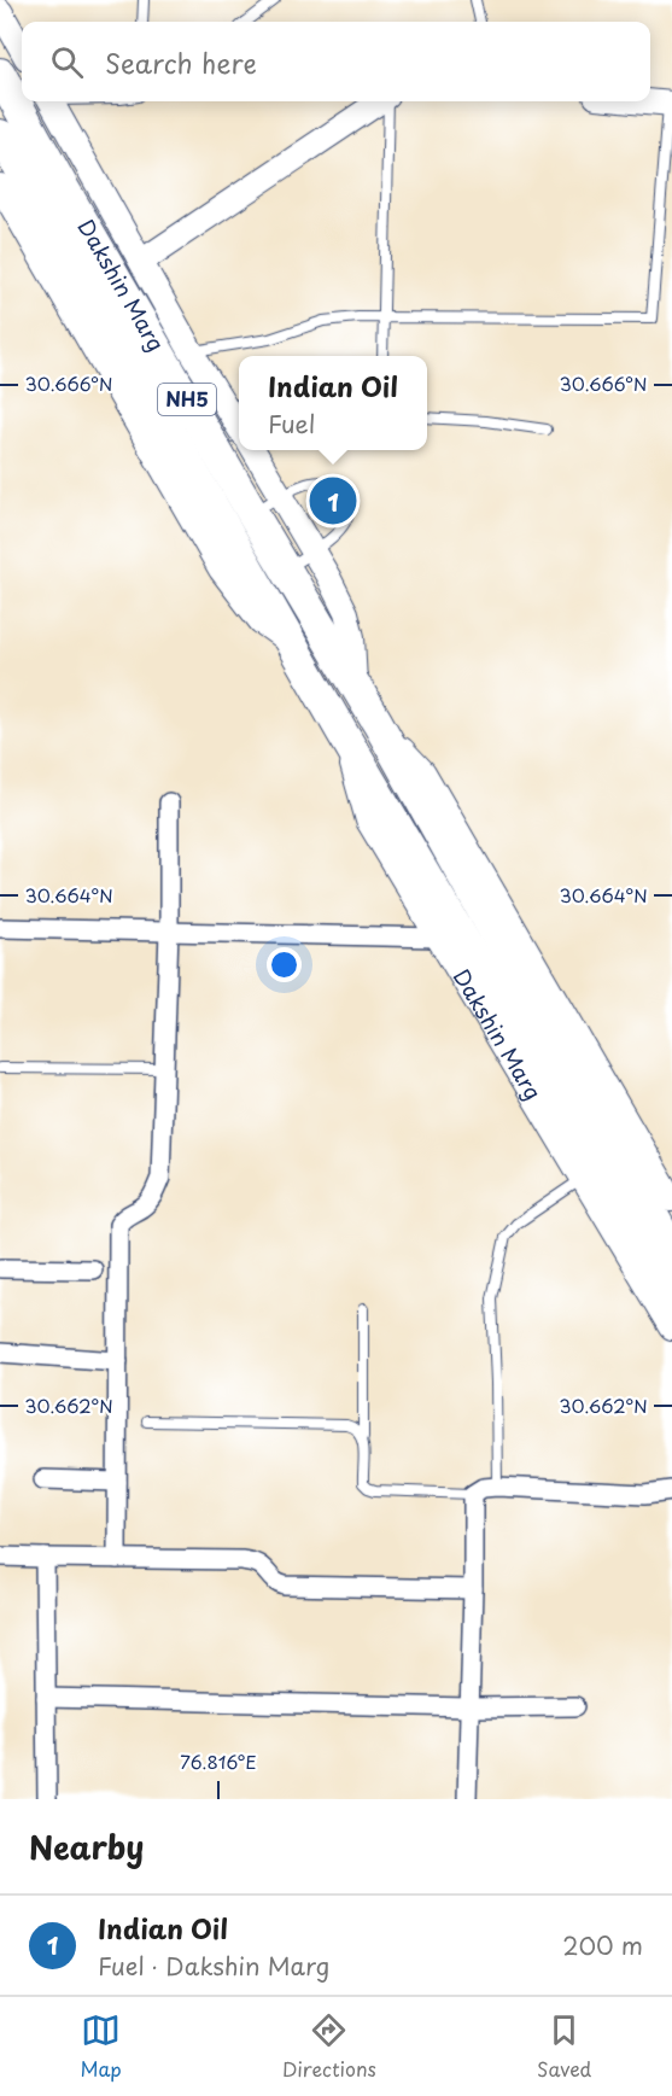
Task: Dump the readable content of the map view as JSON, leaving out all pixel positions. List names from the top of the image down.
{
  "streets": {
    "highway": ["Dakshin Marg", "NH5"]
  },
  "page": {
    "search": "Search here",
    "popup": ["Indian Oil", "Fuel"],
    "pins": "1",
    "heading": "Nearby",
    "list": [
      {
        "mark": "1",
        "name": "Indian Oil",
        "note": "Fuel · Dakshin Marg",
        "value": "200 m"
      }
    ],
    "nav": ["Map", "Directions", "Saved"]
  },
  "coordinates": [
    "30.666°N",
    "30.664°N",
    "30.662°N",
    "76.816°E"
  ]
}
